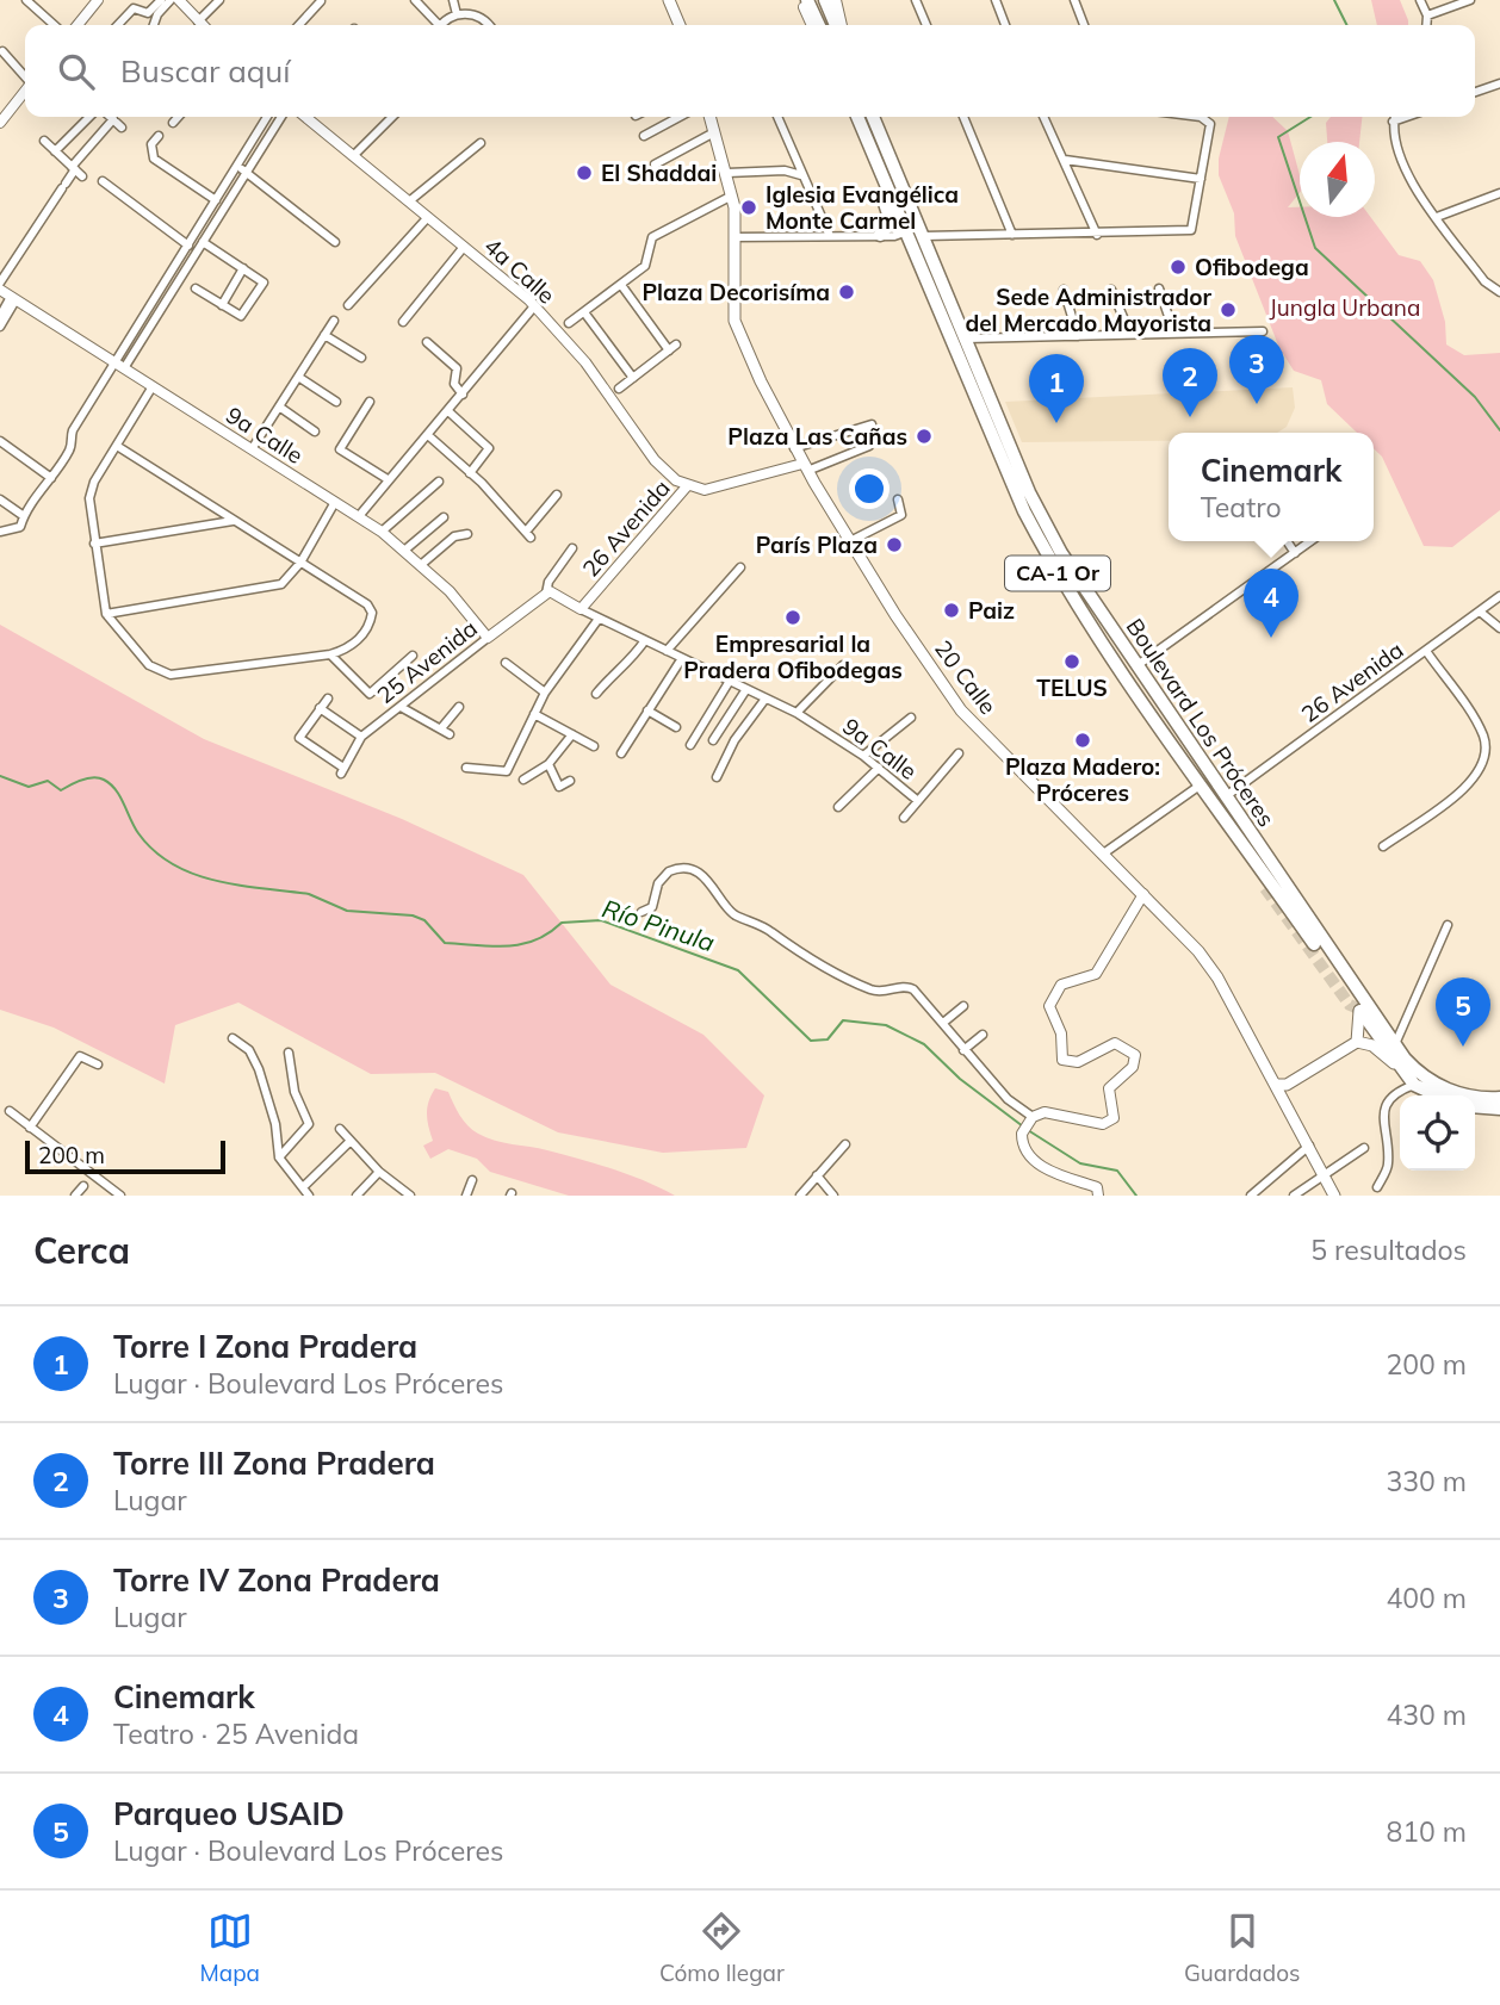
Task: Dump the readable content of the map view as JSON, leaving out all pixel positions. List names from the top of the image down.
{
  "streets": {
    "highway": ["CA-1 Or", "Boulevard Los Próceres"],
    "main road": ["20 Calle"],
    "street": [
      "4a Calle",
      "9a Calle",
      "26 Avenida",
      "25 Avenida"
    ]
  },
  "crossings": [
    ["4a Calle", "26 Avenida"],
    ["9a Calle", "26 Avenida"],
    ["9a Calle", "25 Avenida"],
    ["26 Avenida", "20 Calle"],
    ["26 Avenida", "Boulevard Los Próceres"]
  ],
  "water": ["Río Pinula"],
  "parks": ["Jungla Urbana"],
  "places": [
    "El Shaddai",
    "Iglesia Evangélica Monte Carmel",
    "Ofibodega",
    "Plaza Decorisíma",
    "Sede Administrador del Mercado Mayorista",
    "Plaza Las Cañas",
    "París Plaza",
    "Paiz",
    "Empresarial la Pradera Ofibodegas",
    "TELUS",
    "Plaza Madero: Próceres"
  ],
  "scale_bar": "200 m",
  "north": "top",
  "page": {
    "search": "Buscar aquí",
    "pins": [
      "3",
      "2",
      "1",
      "4",
      "5"
    ],
    "popup": ["Cinemark", "Teatro"],
    "scale": "200 m",
    "heading": ["Cerca", "5 resultados"],
    "list": [
      {
        "mark": "1",
        "name": "Torre I Zona Pradera",
        "note": "Lugar · Boulevard Los Próceres",
        "value": "200 m"
      },
      {
        "mark": "2",
        "name": "Torre III Zona Pradera",
        "note": "Lugar",
        "value": "330 m"
      },
      {
        "mark": "3",
        "name": "Torre IV Zona Pradera",
        "note": "Lugar",
        "value": "400 m"
      },
      {
        "mark": "4",
        "name": "Cinemark",
        "note": "Teatro · 25 Avenida",
        "value": "430 m"
      },
      {
        "mark": "5",
        "name": "Parqueo USAID",
        "note": "Lugar · Boulevard Los Próceres",
        "value": "810 m"
      }
    ],
    "nav": ["Mapa", "Cómo llegar", "Guardados"]
  }
}
